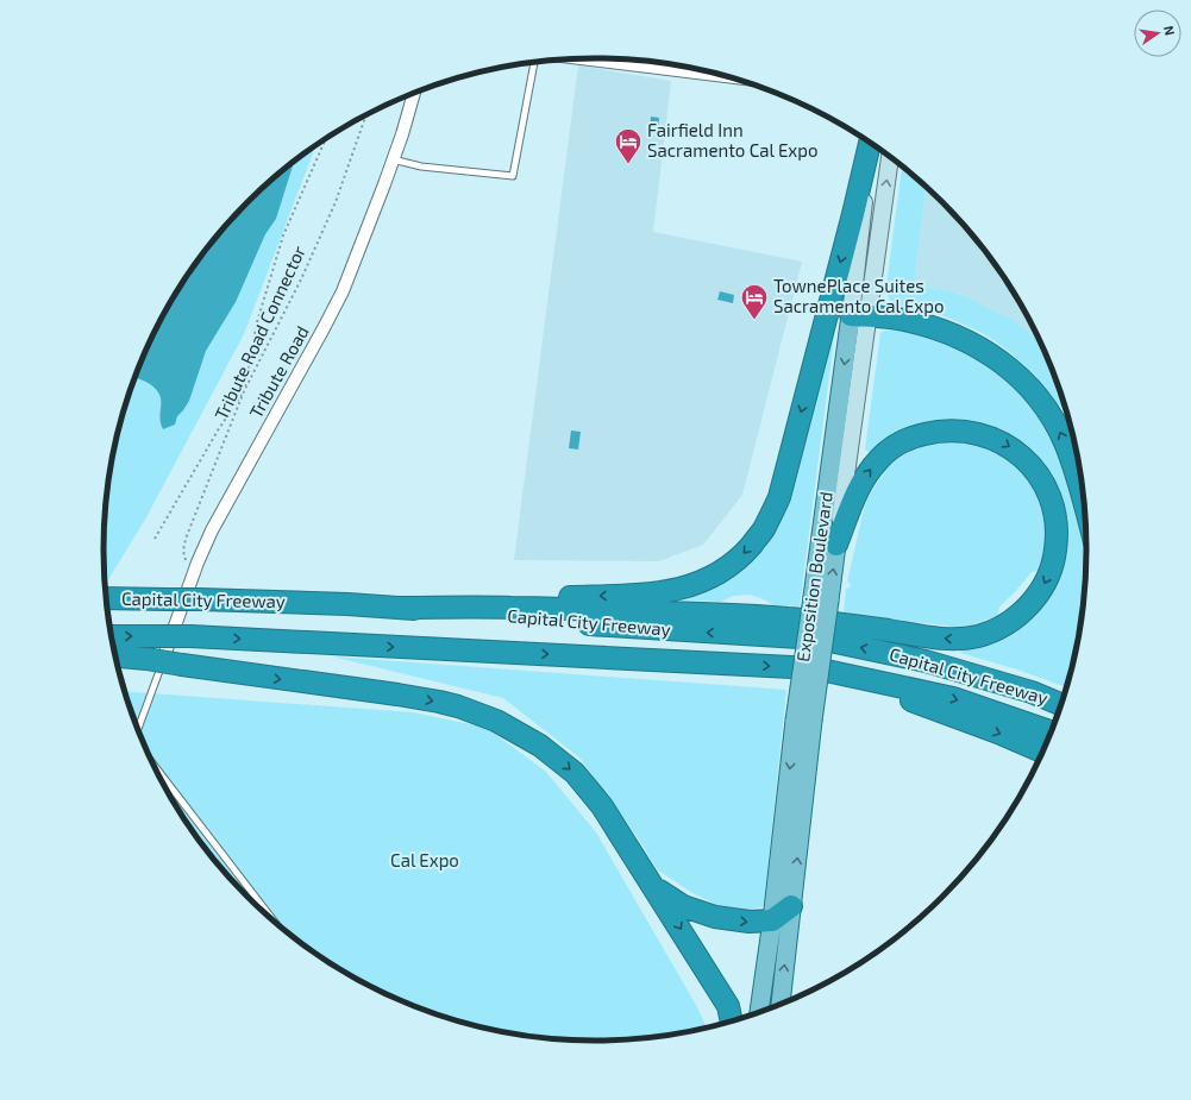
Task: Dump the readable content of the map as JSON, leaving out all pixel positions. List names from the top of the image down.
{
  "streets": {
    "highway": ["Capital City Freeway"],
    "main road": ["Exposition Boulevard"],
    "street": ["Tribute Road"],
    "path": ["Tribute Road Connector"]
  },
  "crossings": [
    ["Tribute Road Connector", "Tribute Road"]
  ],
  "parks": ["Cal Expo"],
  "places": {
    "hotel": ["Fairfield Inn Sacramento Cal Expo", "TownePlace Suites Sacramento Cal Expo"]
  },
  "north": "right"
}
